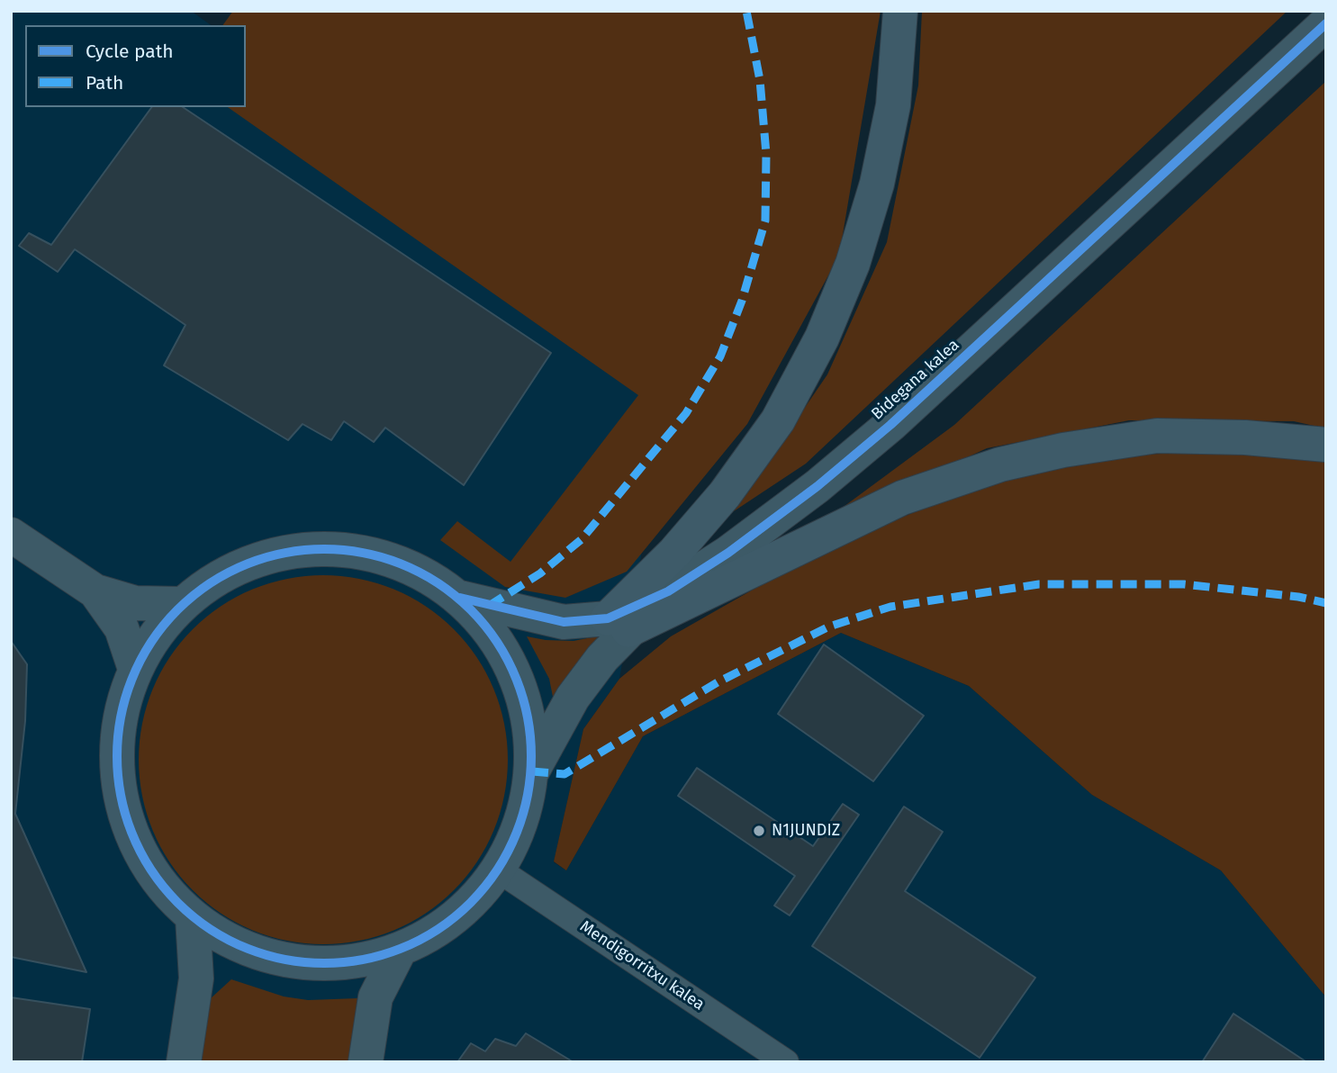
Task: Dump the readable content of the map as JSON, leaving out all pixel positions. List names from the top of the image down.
{
  "streets": {
    "street": ["Bidegana kalea", "Mendigorritxu kalea"]
  },
  "places": ["N1JUNDIZ"],
  "legend": ["Cycle path", "Path"]
}
